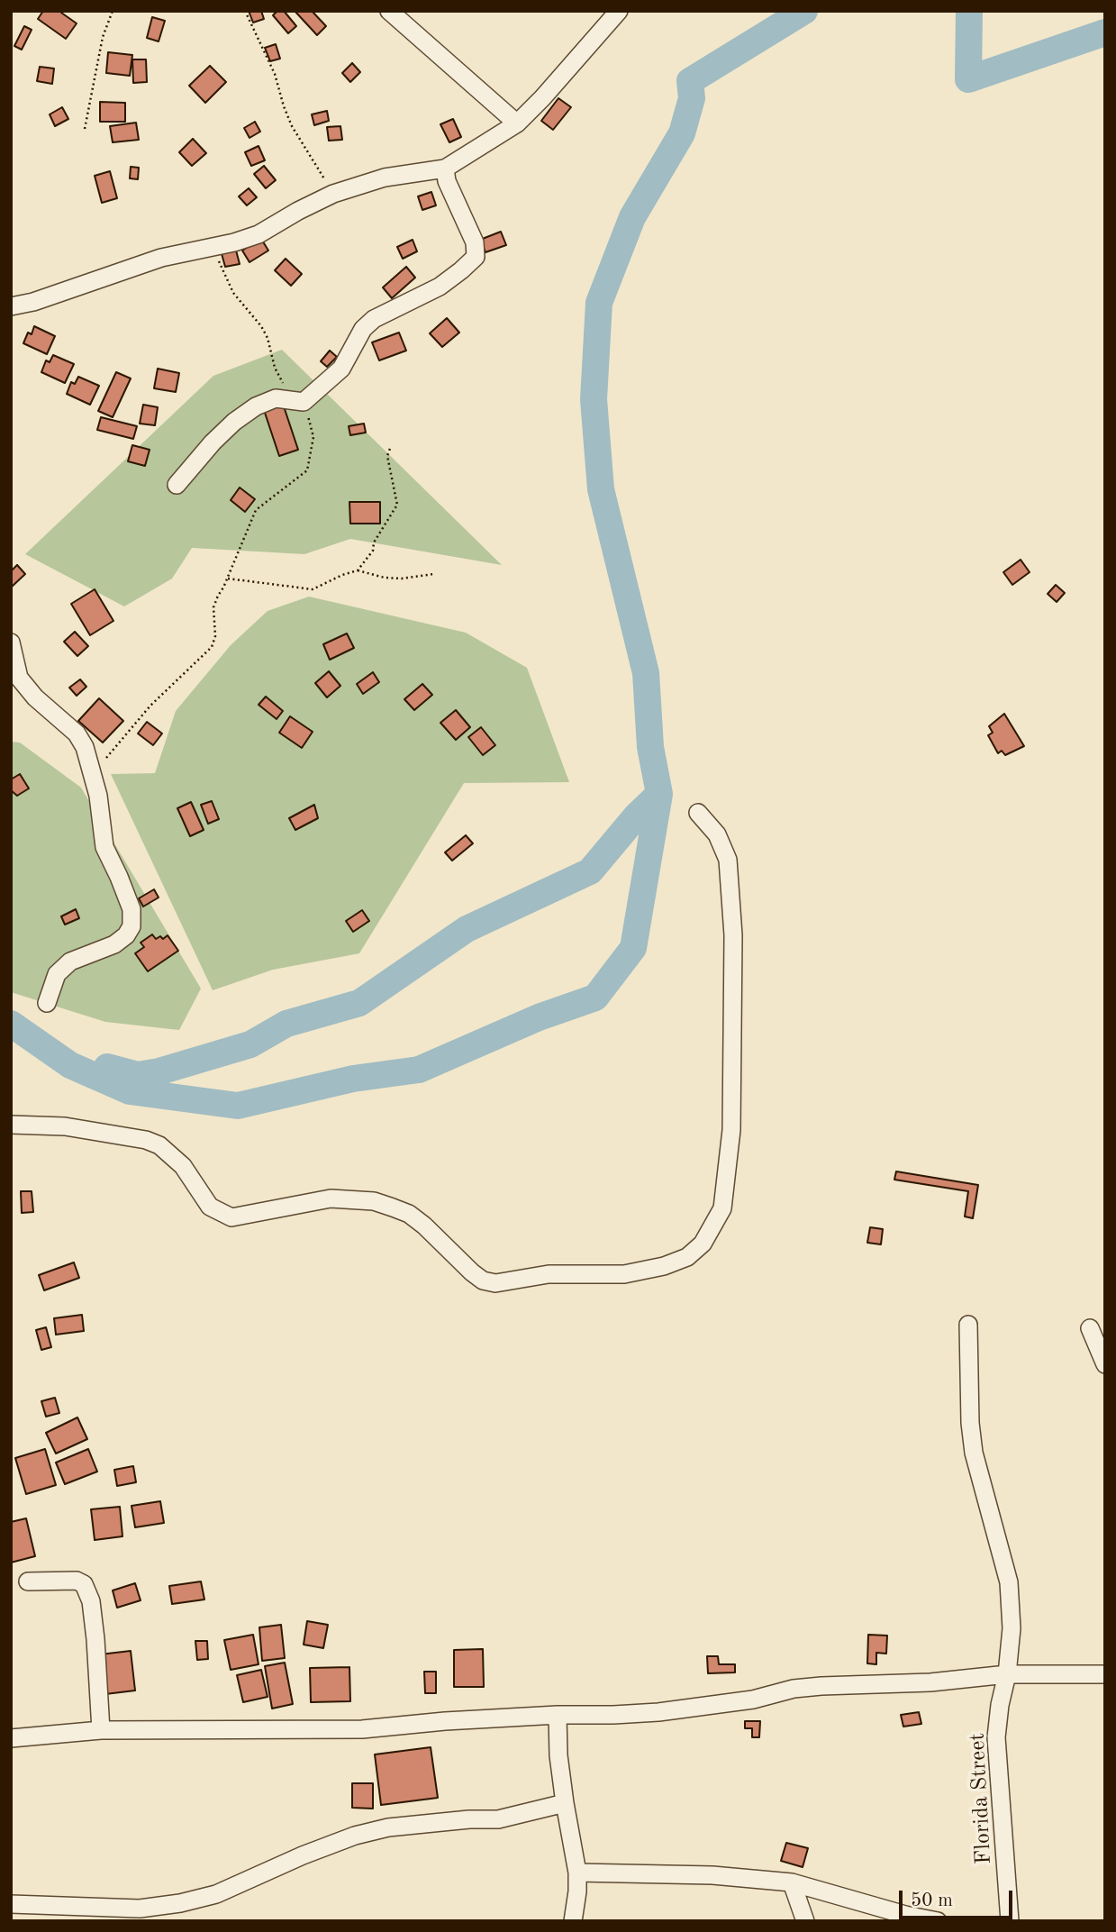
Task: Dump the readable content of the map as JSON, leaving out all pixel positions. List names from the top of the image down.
{
  "streets": {
    "street": ["Florida Street"]
  },
  "scale_bar": "50 m"
}
